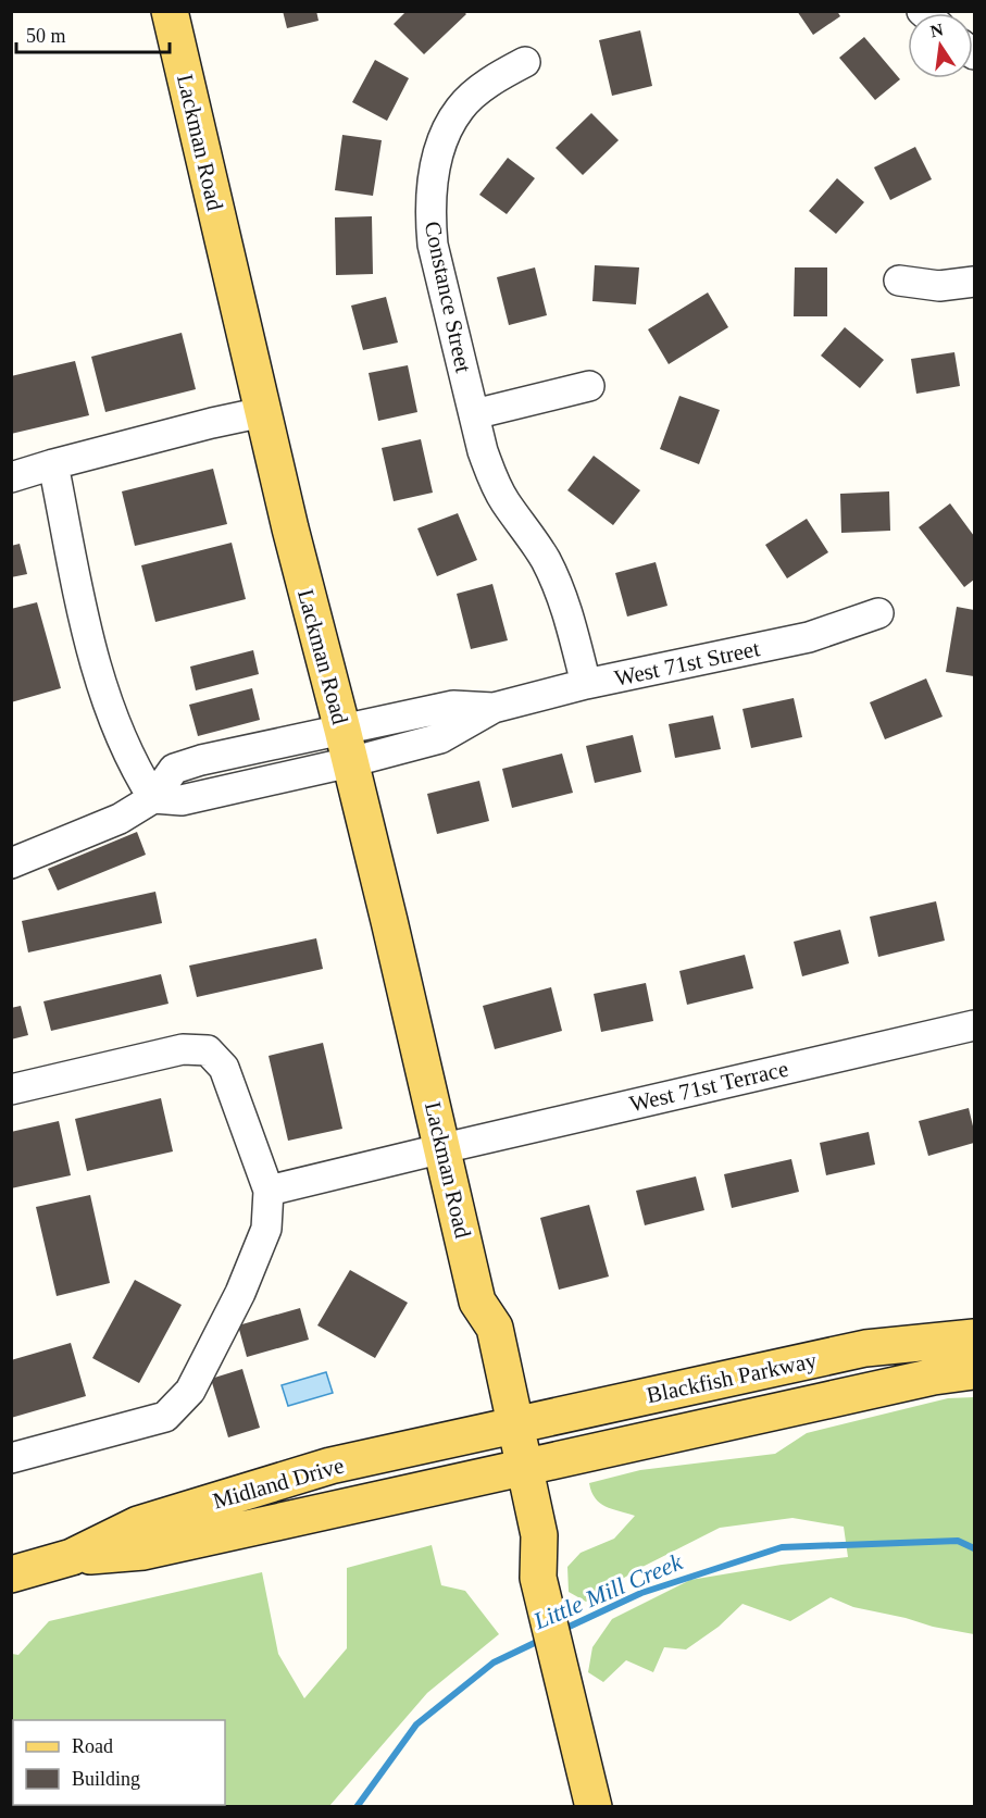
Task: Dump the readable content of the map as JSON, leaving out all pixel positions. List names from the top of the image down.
{
  "streets": {
    "main road": ["Lackman Road", "Blackfish Parkway", "Midland Drive"],
    "street": ["Constance Street", "West 71st Street", "West 71st Terrace"]
  },
  "crossings": [
    ["Lackman Road", "West 71st Street"],
    ["Lackman Road", "West 71st Terrace"],
    ["Lackman Road", "Blackfish Parkway"],
    ["Lackman Road", "Midland Drive"],
    ["Constance Street", "West 71st Street"],
    ["Blackfish Parkway", "Midland Drive"]
  ],
  "water": ["Little Mill Creek"],
  "legend": ["Road", "Building"],
  "scale_bar": "50 m",
  "north": "top"
}
